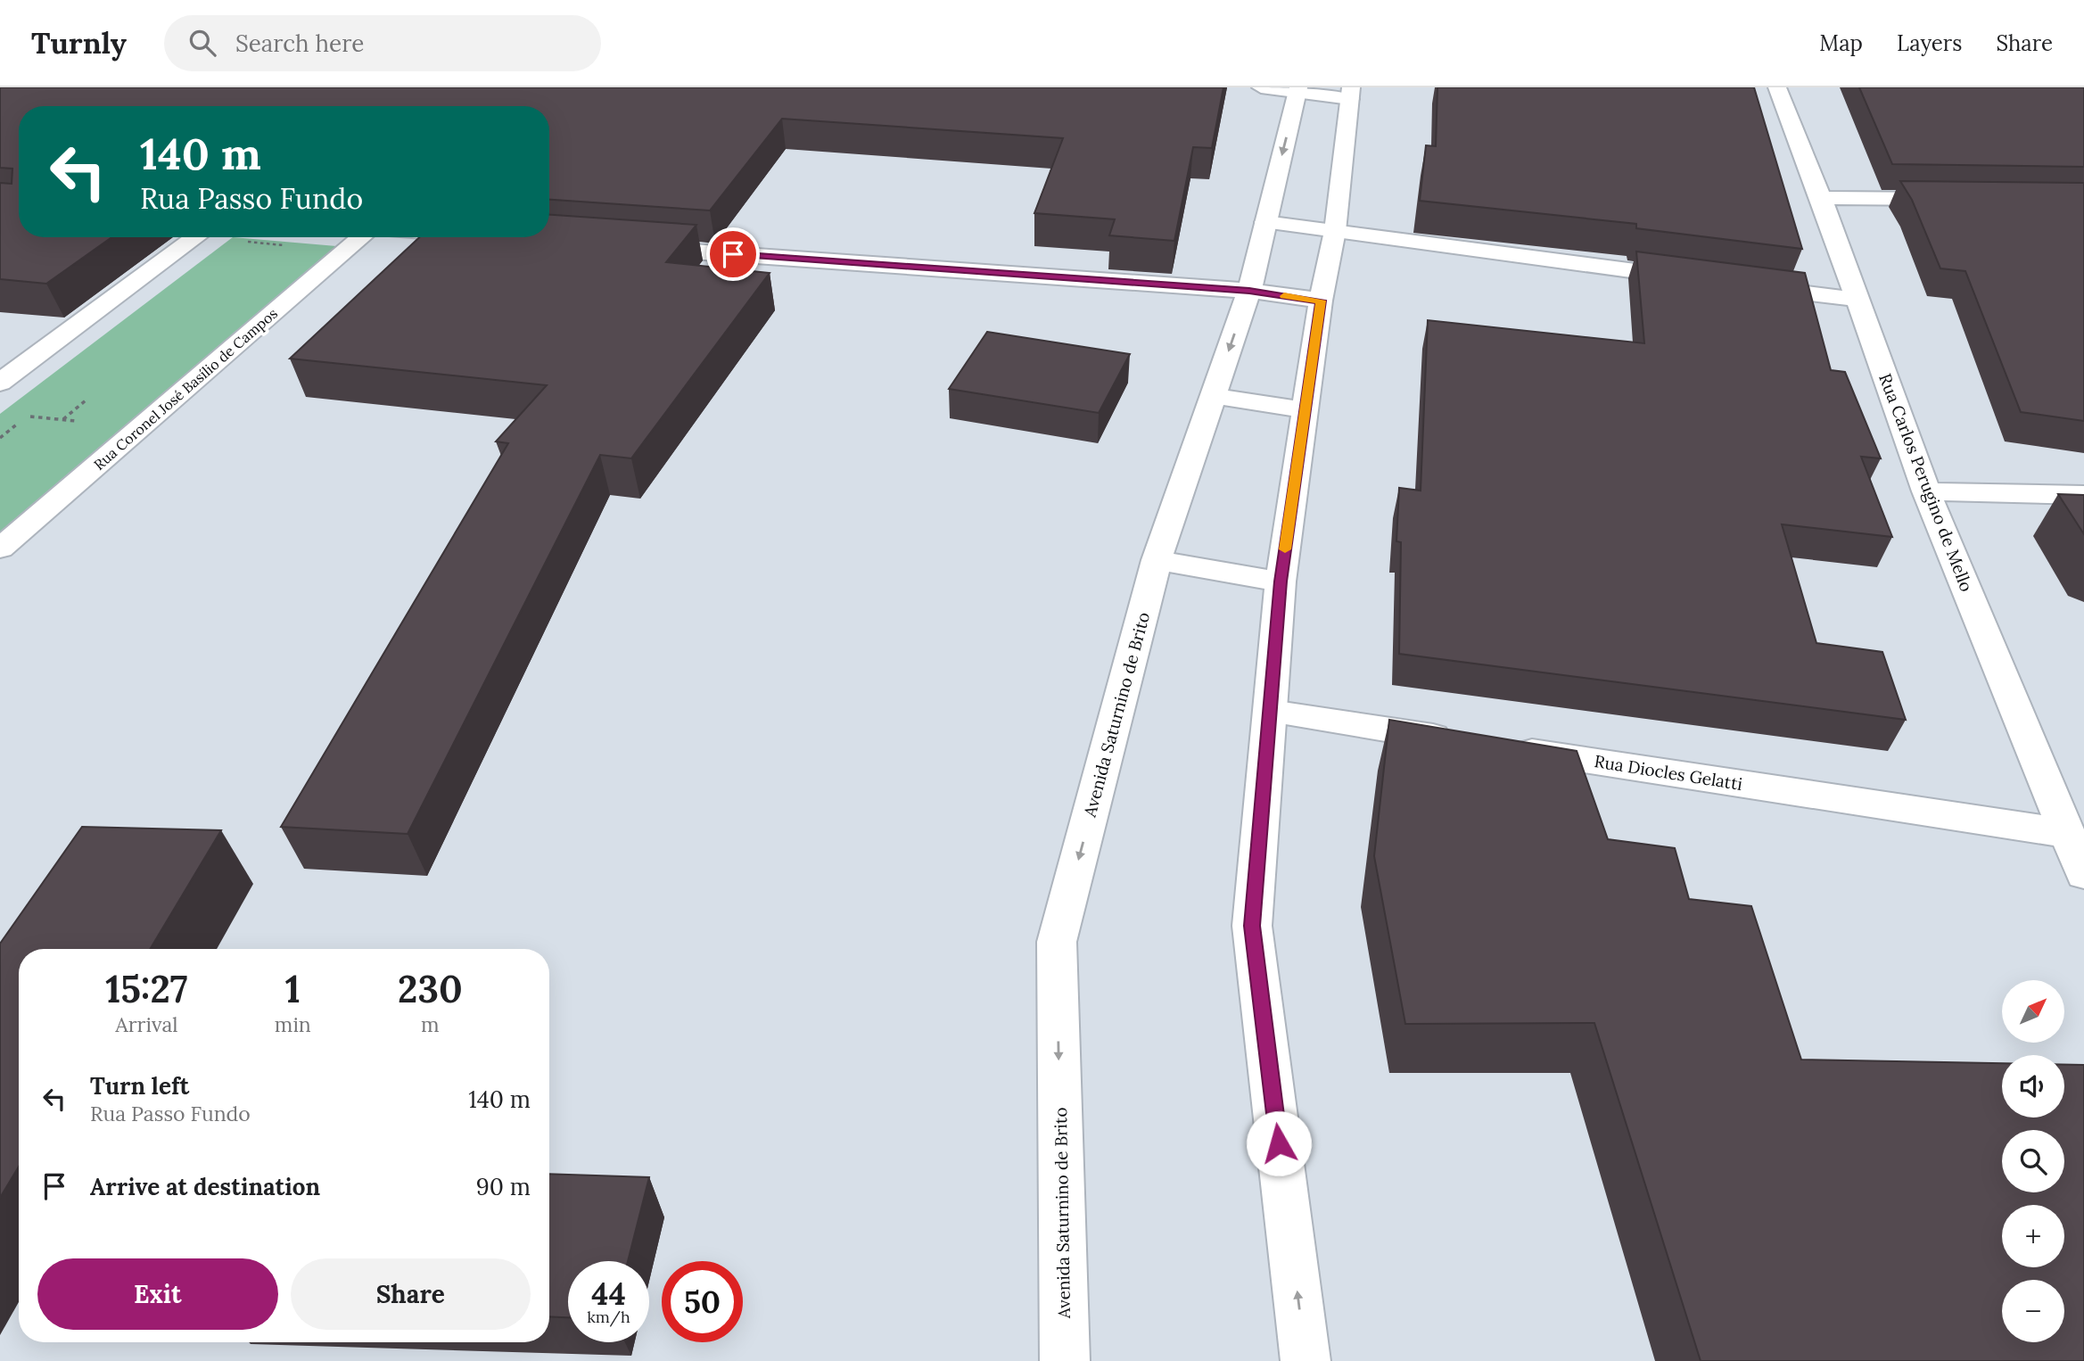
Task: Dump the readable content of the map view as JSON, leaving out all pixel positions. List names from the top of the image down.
{
  "streets": {
    "street": [
      "Rua Coronel José Basílio de Campos",
      "Rua Carlos Perugino de Mello",
      "Avenida Saturnino de Brito",
      "Rua Diocles Gelatti"
    ]
  },
  "crossings": [
    ["Rua Carlos Perugino de Mello", "Rua Diocles Gelatti"]
  ],
  "north": "top right",
  "page": {
    "header": "Turnly",
    "search": "Search here",
    "nav": ["Map", "Layers", "Share"],
    "turn": ["140 m", "Rua Passo Fundo"],
    "eta": [
      "15:27",
      "Arrival",
      "1",
      "min",
      "230",
      "m"
    ],
    "map_buttons": ["+", "−"],
    "list": [
      {
        "name": "Turn left",
        "note": "Rua Passo Fundo",
        "value": "140 m"
      },
      {
        "name": "Arrive at destination",
        "value": "90 m"
      }
    ],
    "buttons": ["Exit", "Share"],
    "speed": "44 km/h",
    "limit": "50"
  }
}
